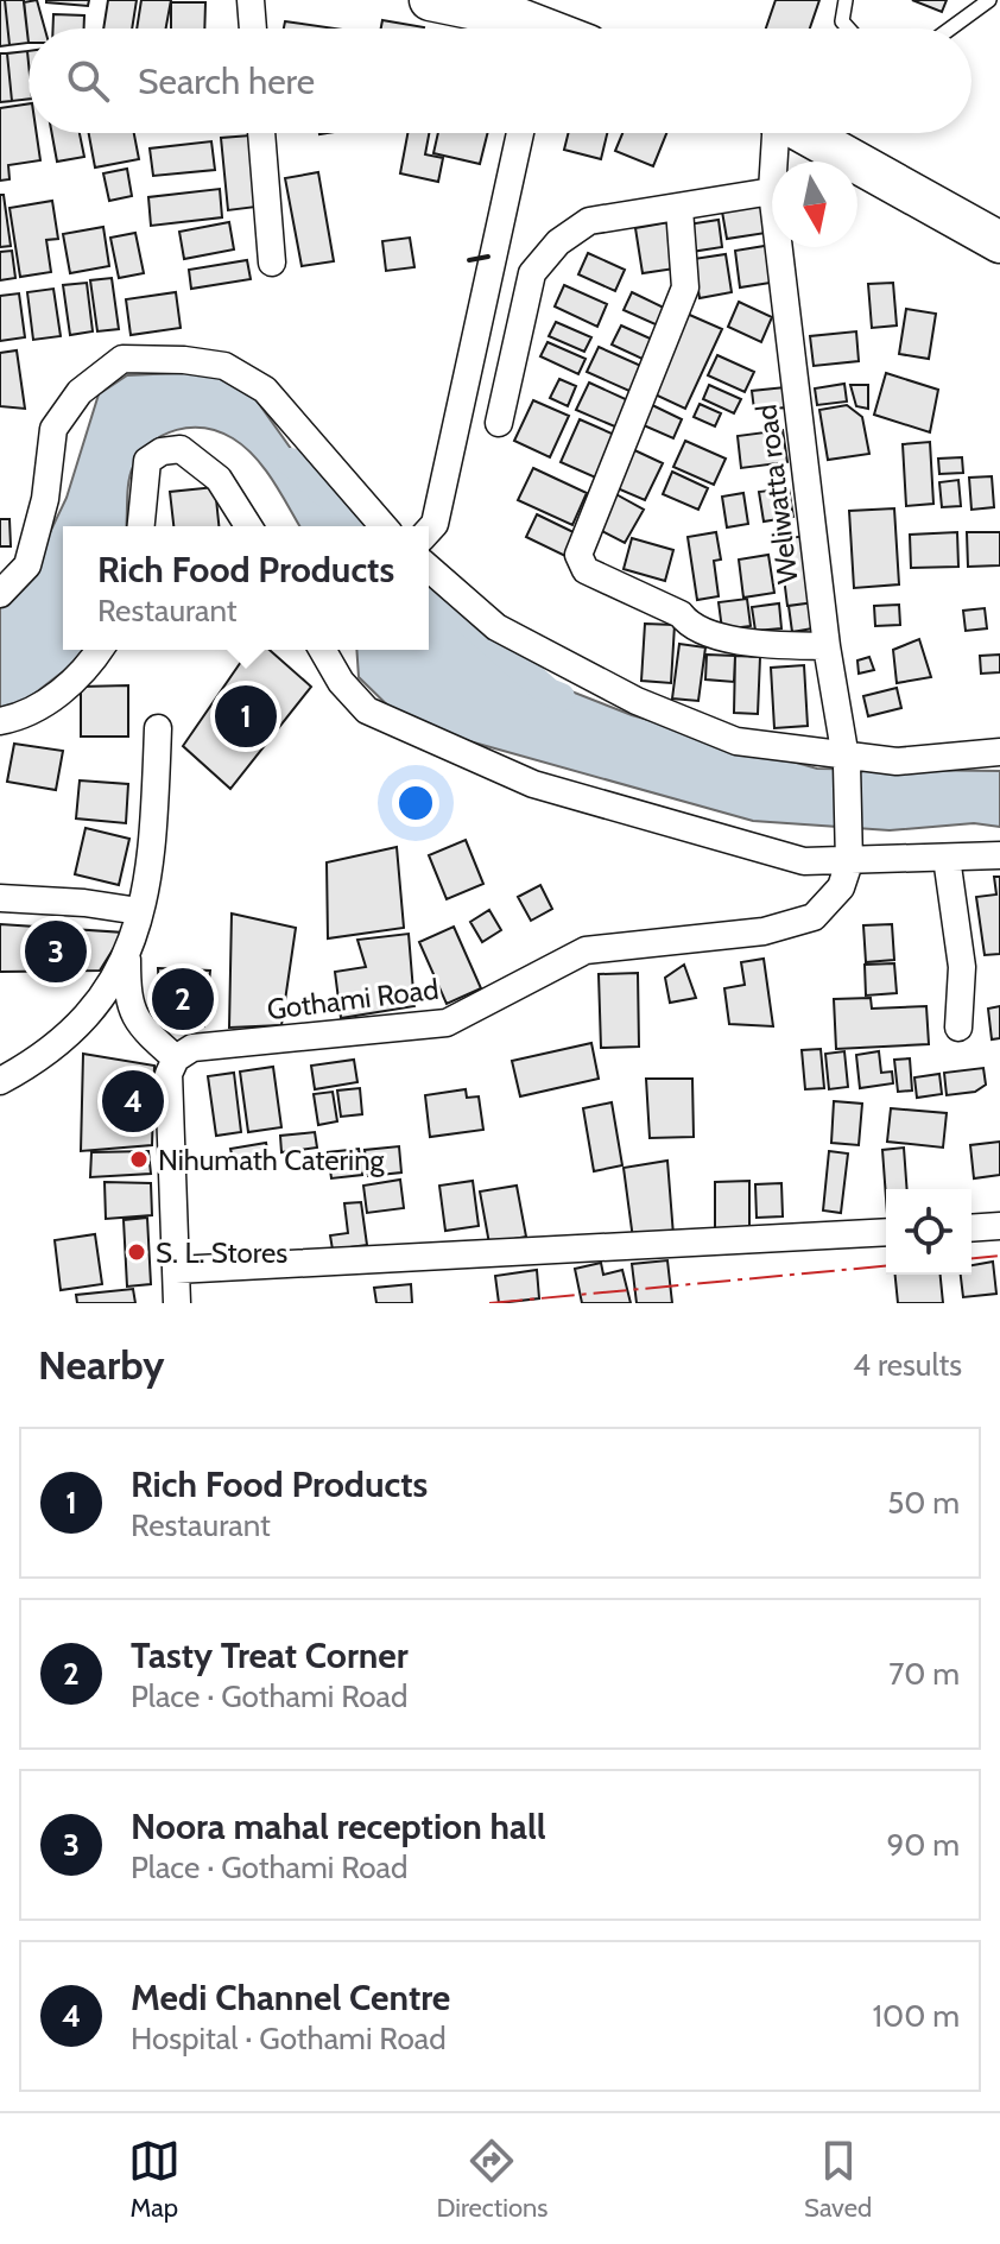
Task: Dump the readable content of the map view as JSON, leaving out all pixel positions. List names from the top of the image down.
{
  "streets": {
    "street": ["Weliwatta road", "Gothami Road"]
  },
  "crossings": [
    ["Weliwatta road", "Gothami Road"]
  ],
  "places": ["Nihumath Catering", "S. L. Stores"],
  "north": "bottom",
  "page": {
    "search": "Search here",
    "popup": ["Rich Food Products", "Restaurant"],
    "pins": [
      "1",
      "3",
      "2",
      "4"
    ],
    "heading": ["Nearby", "4 results"],
    "list": [
      {
        "mark": "1",
        "name": "Rich Food Products",
        "note": "Restaurant",
        "value": "50 m"
      },
      {
        "mark": "2",
        "name": "Tasty Treat Corner",
        "note": "Place · Gothami Road",
        "value": "70 m"
      },
      {
        "mark": "3",
        "name": "Noora mahal reception hall",
        "note": "Place · Gothami Road",
        "value": "90 m"
      },
      {
        "mark": "4",
        "name": "Medi Channel Centre",
        "note": "Hospital · Gothami Road",
        "value": "100 m"
      }
    ],
    "nav": ["Map", "Directions", "Saved"]
  }
}
